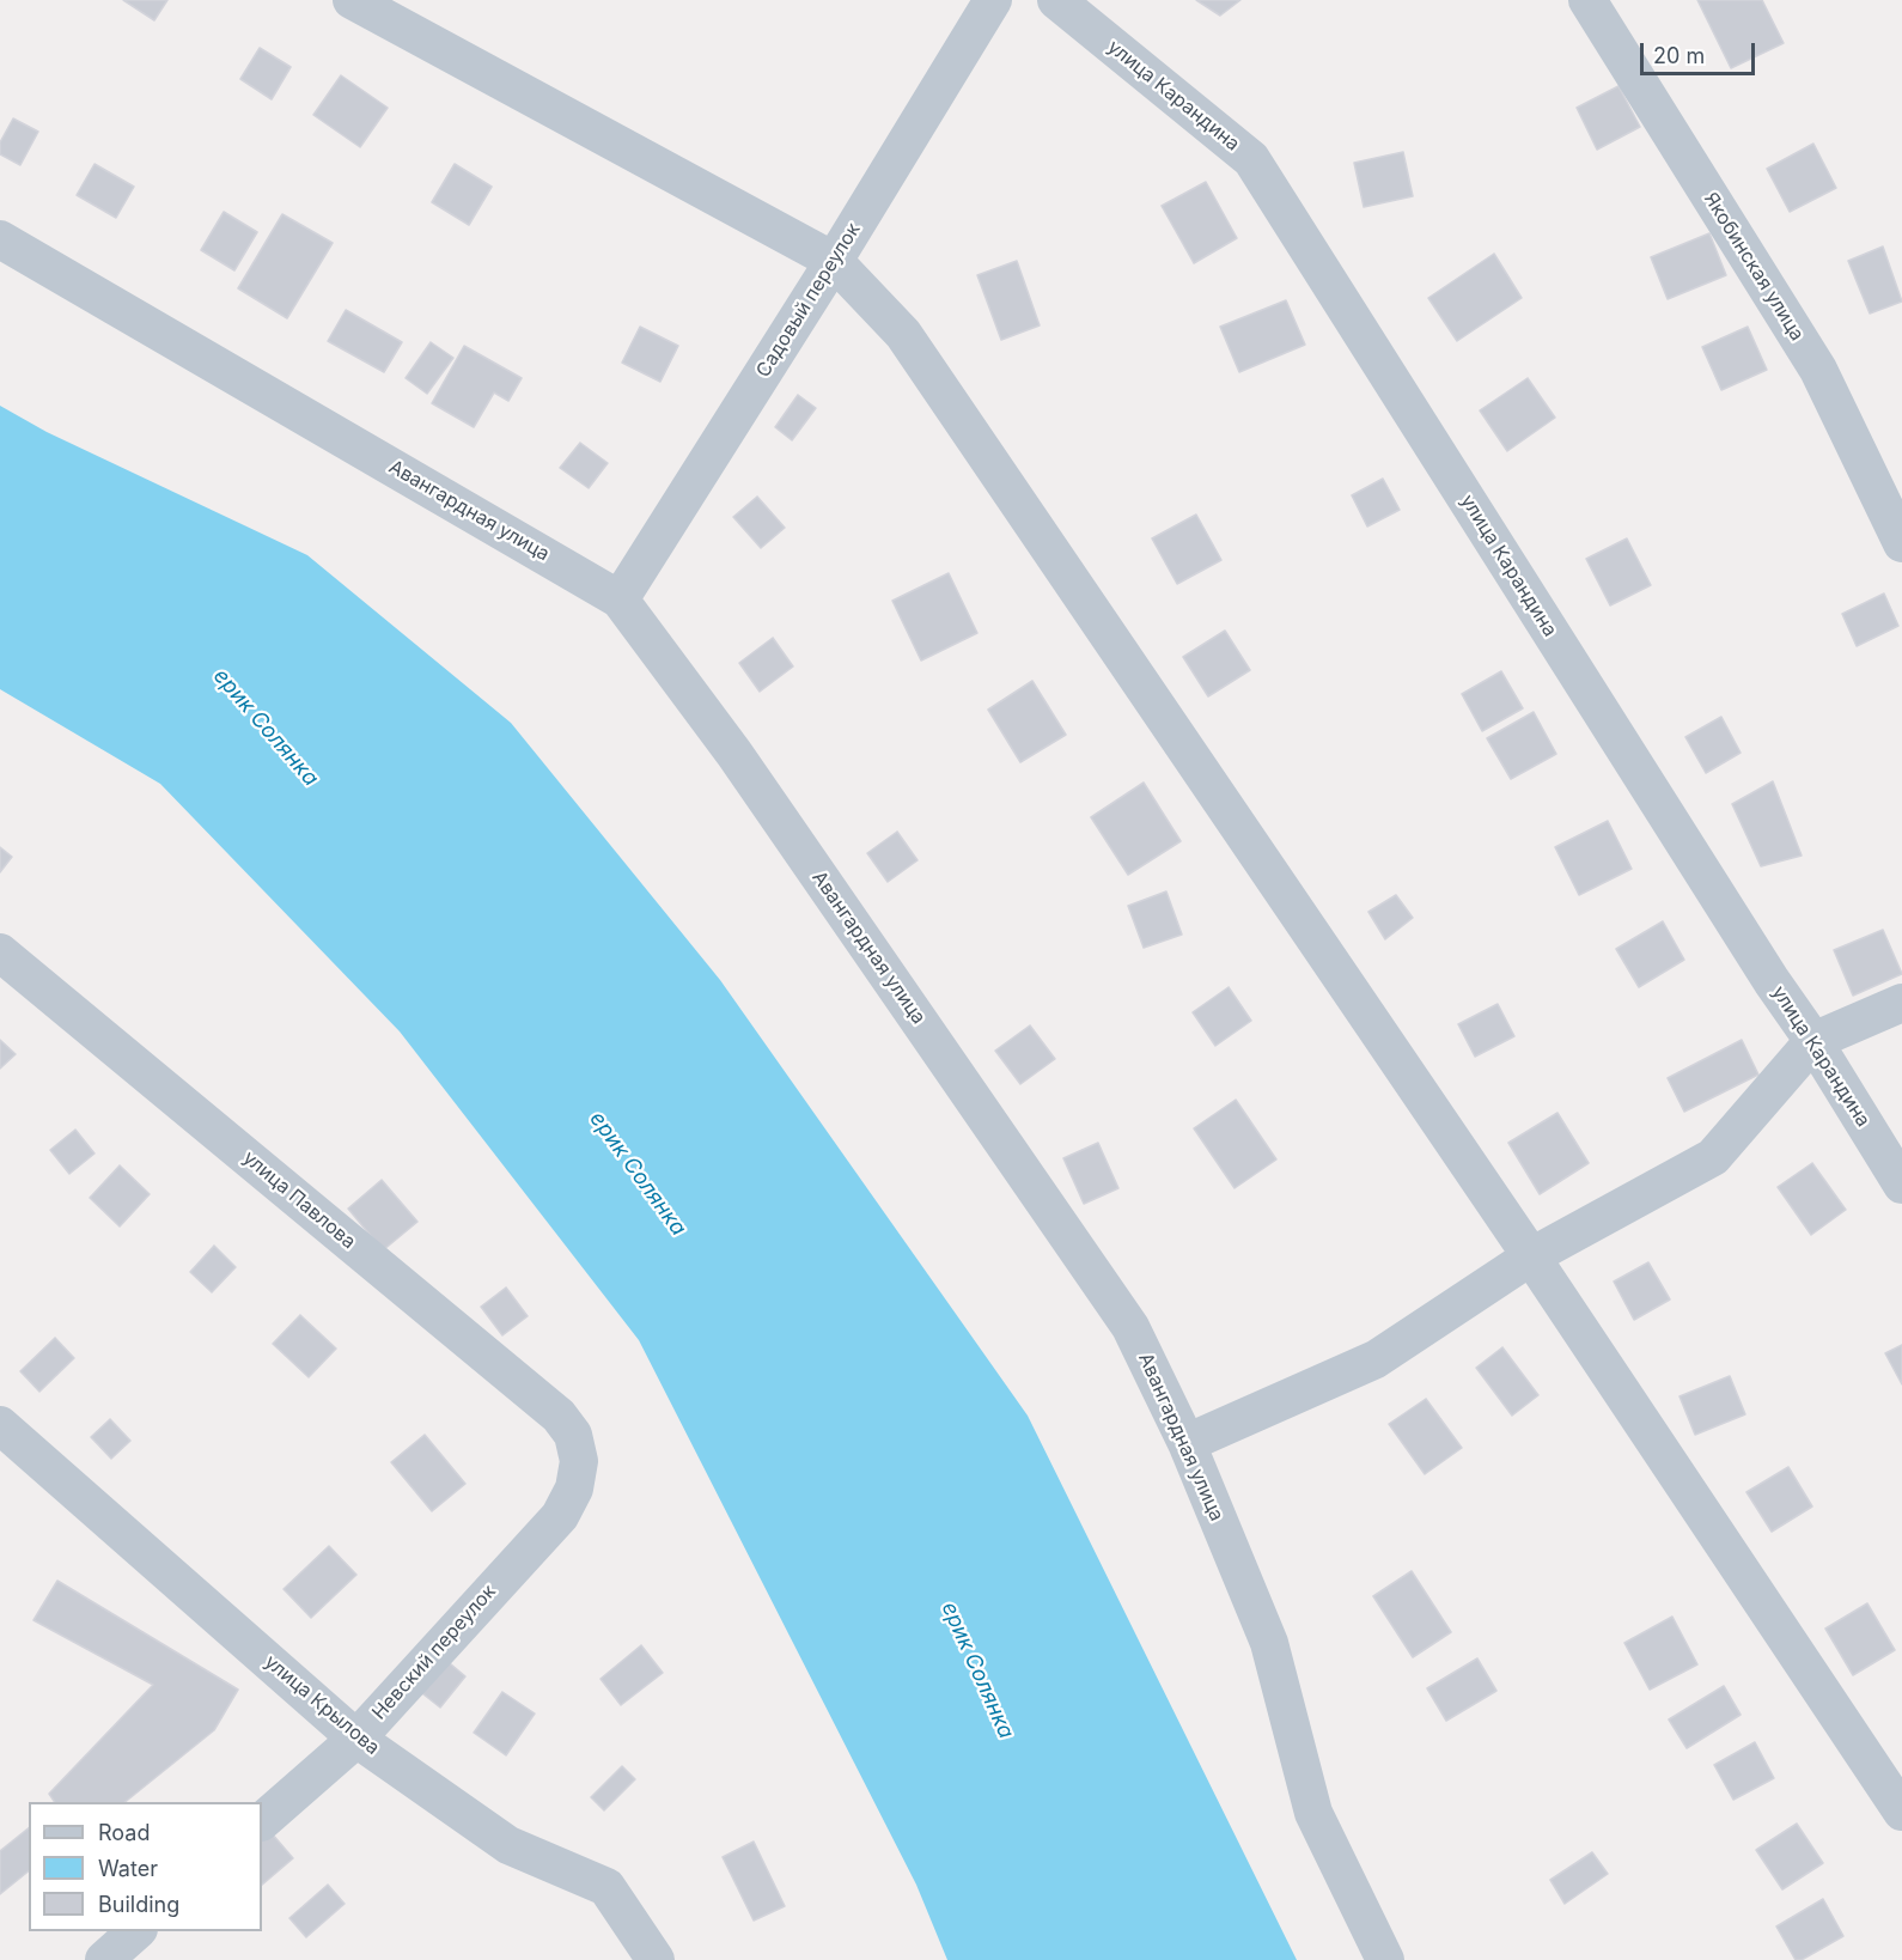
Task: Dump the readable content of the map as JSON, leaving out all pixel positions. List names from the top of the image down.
{
  "streets": {
    "street": [
      "улица Карандина",
      "Якобинская улица",
      "Садовый переулок",
      "Авангардная улица",
      "улица Павлова",
      "Невский переулок",
      "улица Крылова"
    ]
  },
  "crossings": [
    ["Садовый переулок", "Авангардная улица"],
    ["улица Павлова", "Невский переулок"],
    ["Невский переулок", "улица Крылова"]
  ],
  "water": ["ерик Солянка"],
  "legend": ["Road", "Water", "Building"],
  "scale_bar": "20 m"
}
